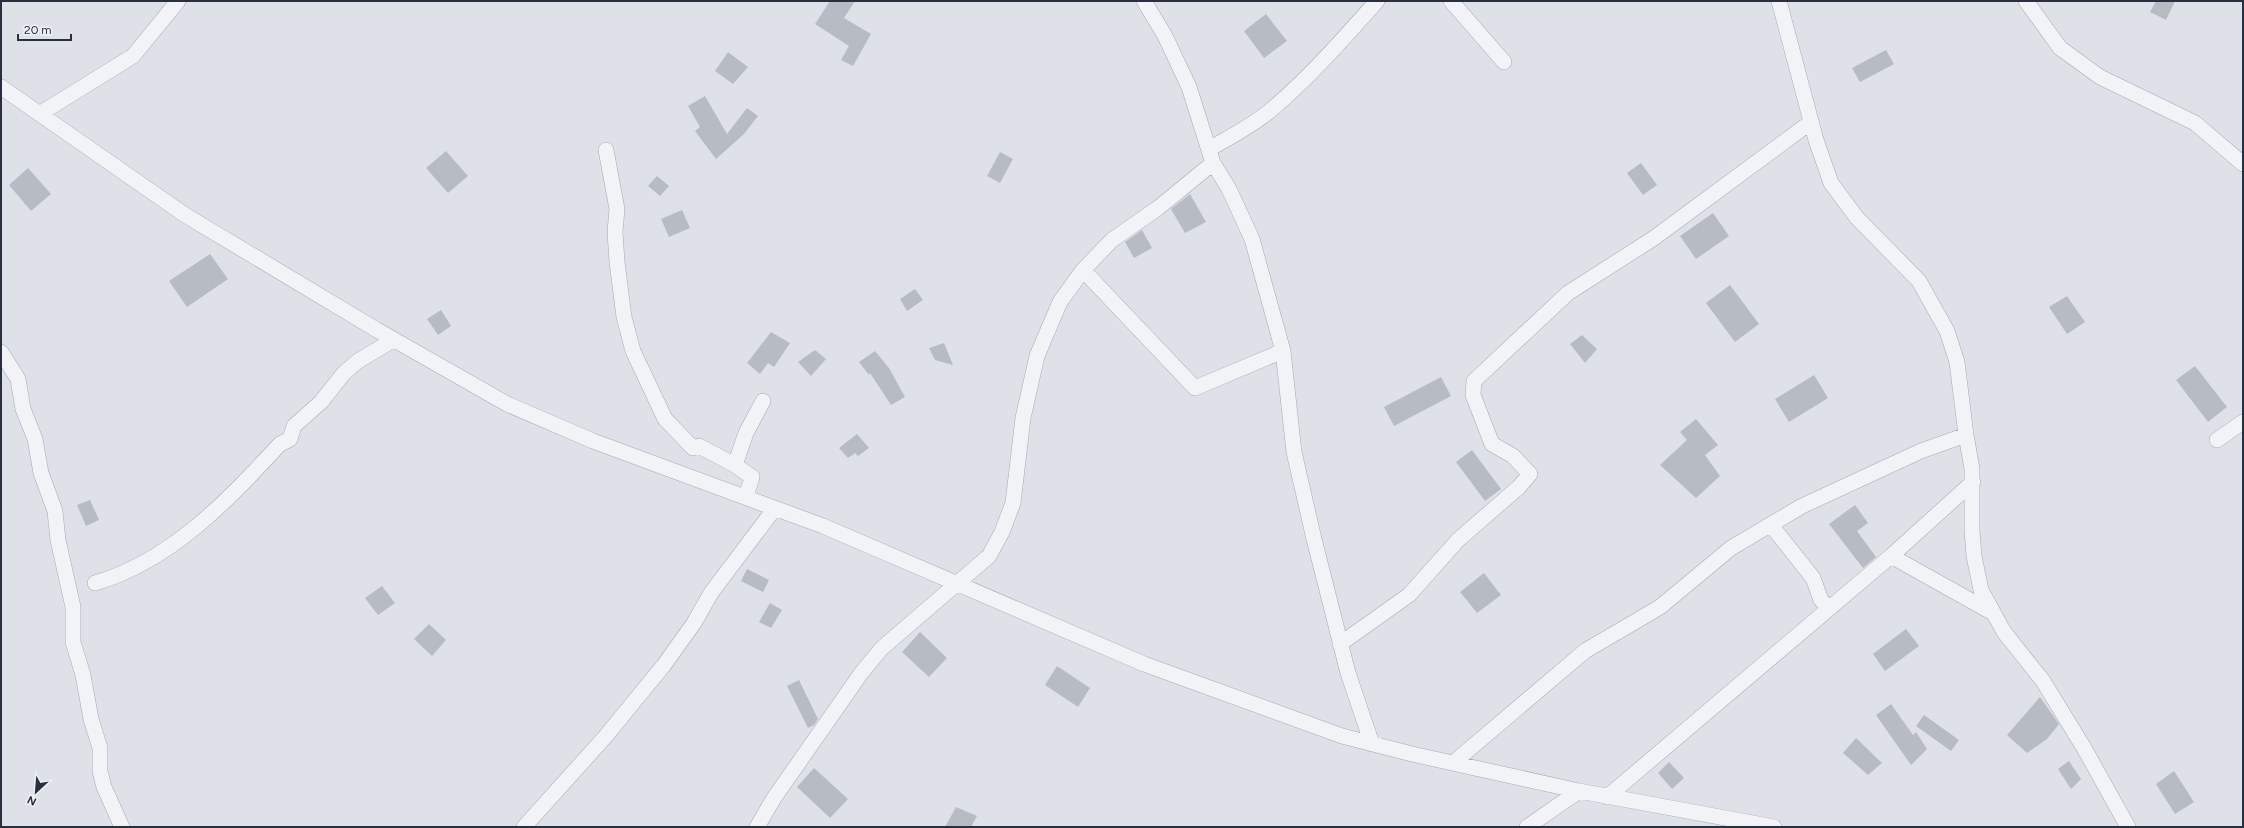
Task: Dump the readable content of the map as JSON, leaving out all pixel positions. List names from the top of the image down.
{
  "scale_bar": "20 m",
  "north": "bottom left"
}
